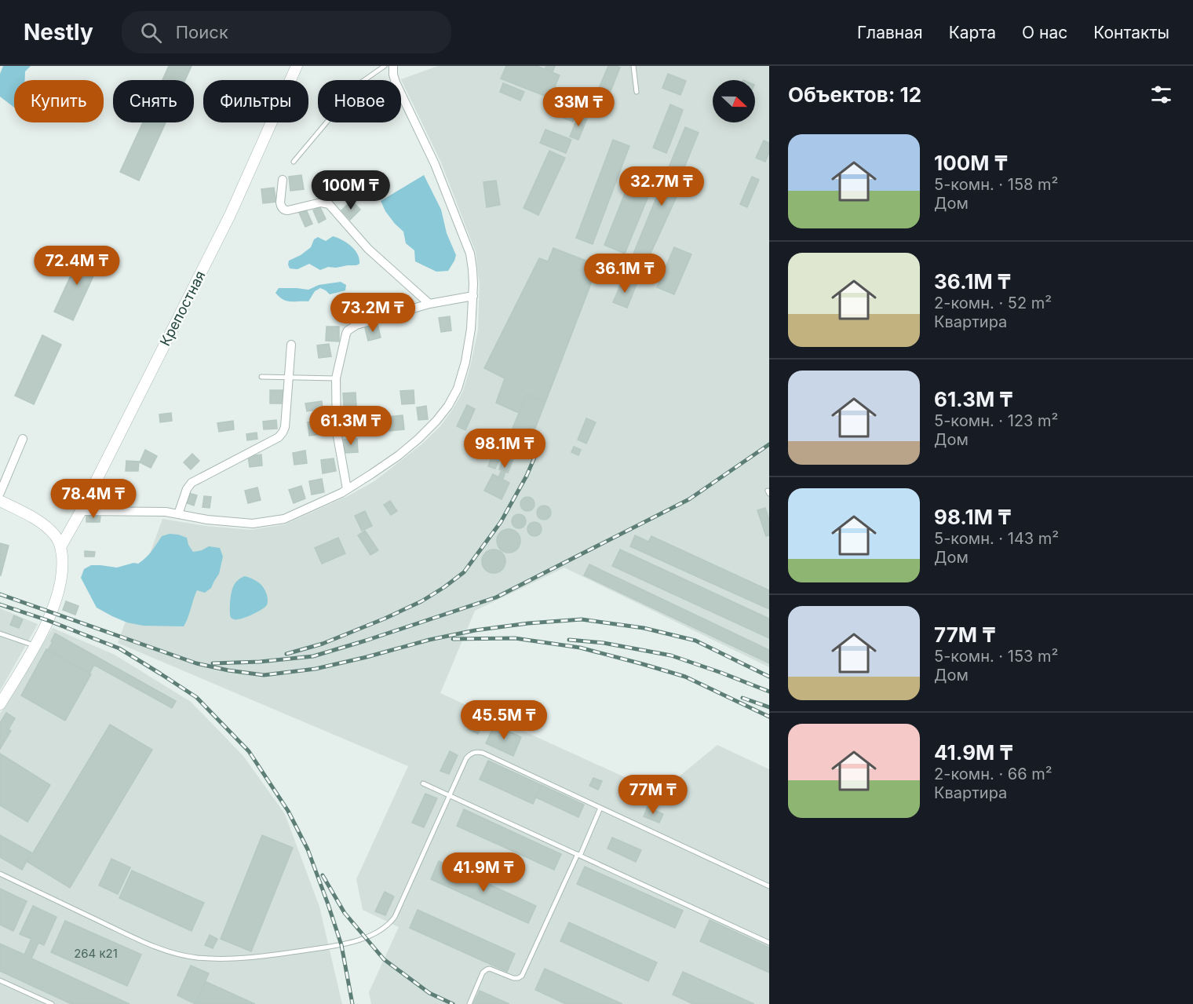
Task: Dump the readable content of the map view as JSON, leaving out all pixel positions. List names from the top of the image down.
{
  "streets": {
    "street": ["Крепостная"]
  },
  "house_numbers": ["264 к21"],
  "north": "right",
  "page": {
    "header": "Nestly",
    "search": "Поиск",
    "nav": [
      "Главная",
      "Карта",
      "О нас",
      "Контакты"
    ],
    "heading": "Объектов: 12",
    "chip": [
      "Купить",
      "Снять",
      "Фильтры",
      "Новое"
    ],
    "price": [
      "33M ₸",
      "32.7M ₸",
      "100M ₸",
      "72.4M ₸",
      "36.1M ₸",
      "73.2M ₸",
      "61.3M ₸",
      "98.1M ₸",
      "78.4M ₸",
      "45.5M ₸",
      "77M ₸",
      "41.9M ₸"
    ],
    "list": [
      {
        "name": "100M ₸",
        "note": "5-комн. · 158 m² · Дом"
      },
      {
        "name": "36.1M ₸",
        "note": "2-комн. · 52 m² · Квартира"
      },
      {
        "name": "61.3M ₸",
        "note": "5-комн. · 123 m² · Дом"
      },
      {
        "name": "98.1M ₸",
        "note": "5-комн. · 143 m² · Дом"
      },
      {
        "name": "77M ₸",
        "note": "5-комн. · 153 m² · Дом"
      },
      {
        "name": "41.9M ₸",
        "note": "2-комн. · 66 m² · Квартира"
      }
    ]
  }
}
